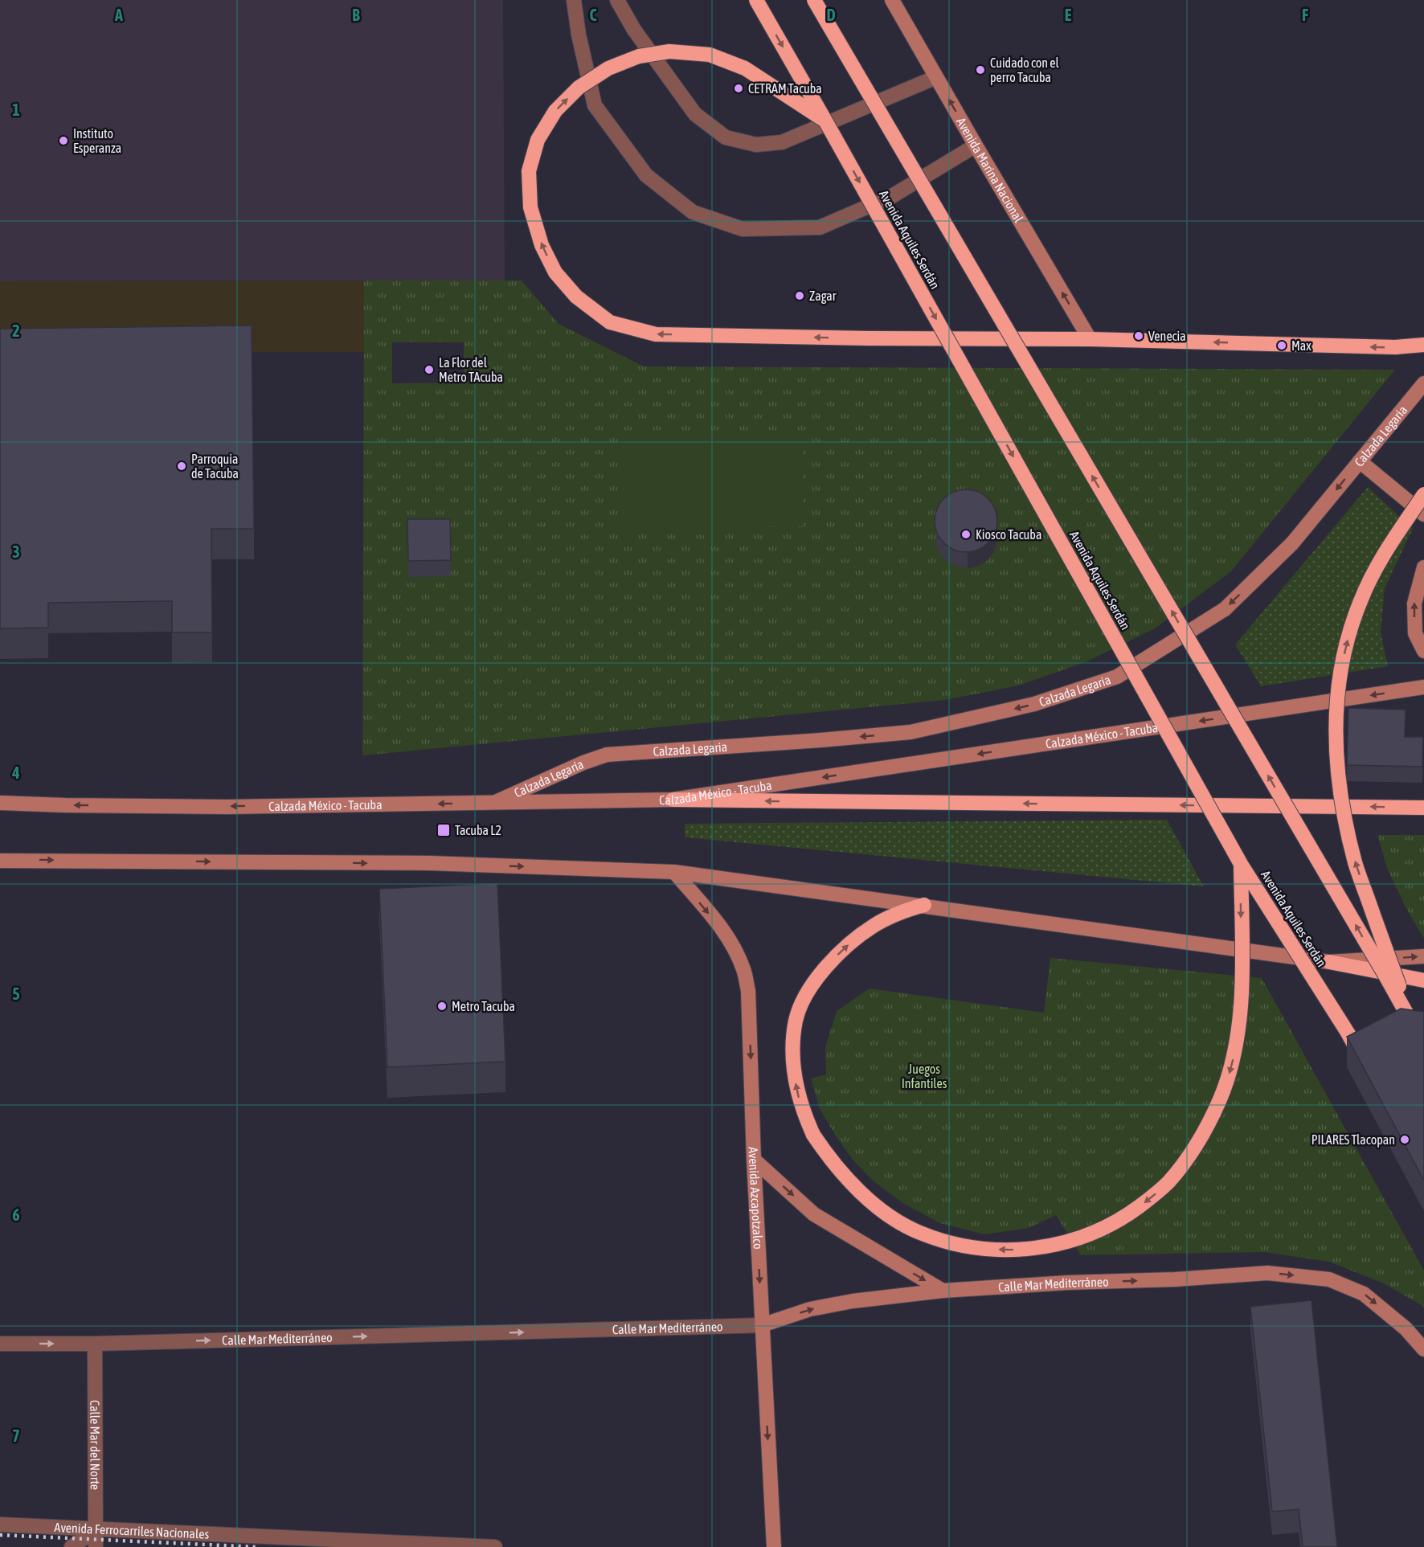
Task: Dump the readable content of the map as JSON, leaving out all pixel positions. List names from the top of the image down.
{
  "streets": {
    "highway": ["Avenida Aquiles Serdán"],
    "main road": [
      "Avenida Marina Nacional",
      "Calzada Legaria",
      "Calzada México - Tacuba",
      "Calzada Legaría",
      "Avenida Azcapotzalco",
      "Calle Mar Mediterráneo"
    ],
    "street": ["Calle Mar del Norte", "Avenida Ferrocarriles Nacionales"]
  },
  "crossings": [
    ["Calzada Legaria", "Calzada Legaría"],
    ["Calzada México - Tacuba", "Calzada Legaría"],
    ["Avenida Azcapotzalco", "Calle Mar Mediterráneo"],
    ["Calle Mar Mediterráneo", "Calle Mar del Norte"],
    ["Calle Mar del Norte", "Avenida Ferrocarriles Nacionales"]
  ],
  "one_way": [
    "Avenida Marina Nacional",
    "Calzada Legaria",
    "Avenida Azcapotzalco",
    "Calle Mar Mediterráneo"
  ],
  "parks": ["Juegos Infantiles"],
  "places": {
    "other": [
      "Cuidado con el perro Tacuba",
      "CETRAM Tacuba",
      "Instituto Esperanza",
      "Zagar",
      "Venecia",
      "Max",
      "La Flor del Metro TAcuba",
      "Parroquia de Tacuba",
      "Kiosco Tacuba",
      "Metro Tacuba",
      "PILARES Tlacopan"
    ],
    "transit": ["Tacuba L2"]
  },
  "grid": {
    "columns": [
      "A",
      "B",
      "C",
      "D",
      "E",
      "F"
    ],
    "rows": [
      "1",
      "2",
      "3",
      "4",
      "5",
      "6",
      "7"
    ]
  }
}
